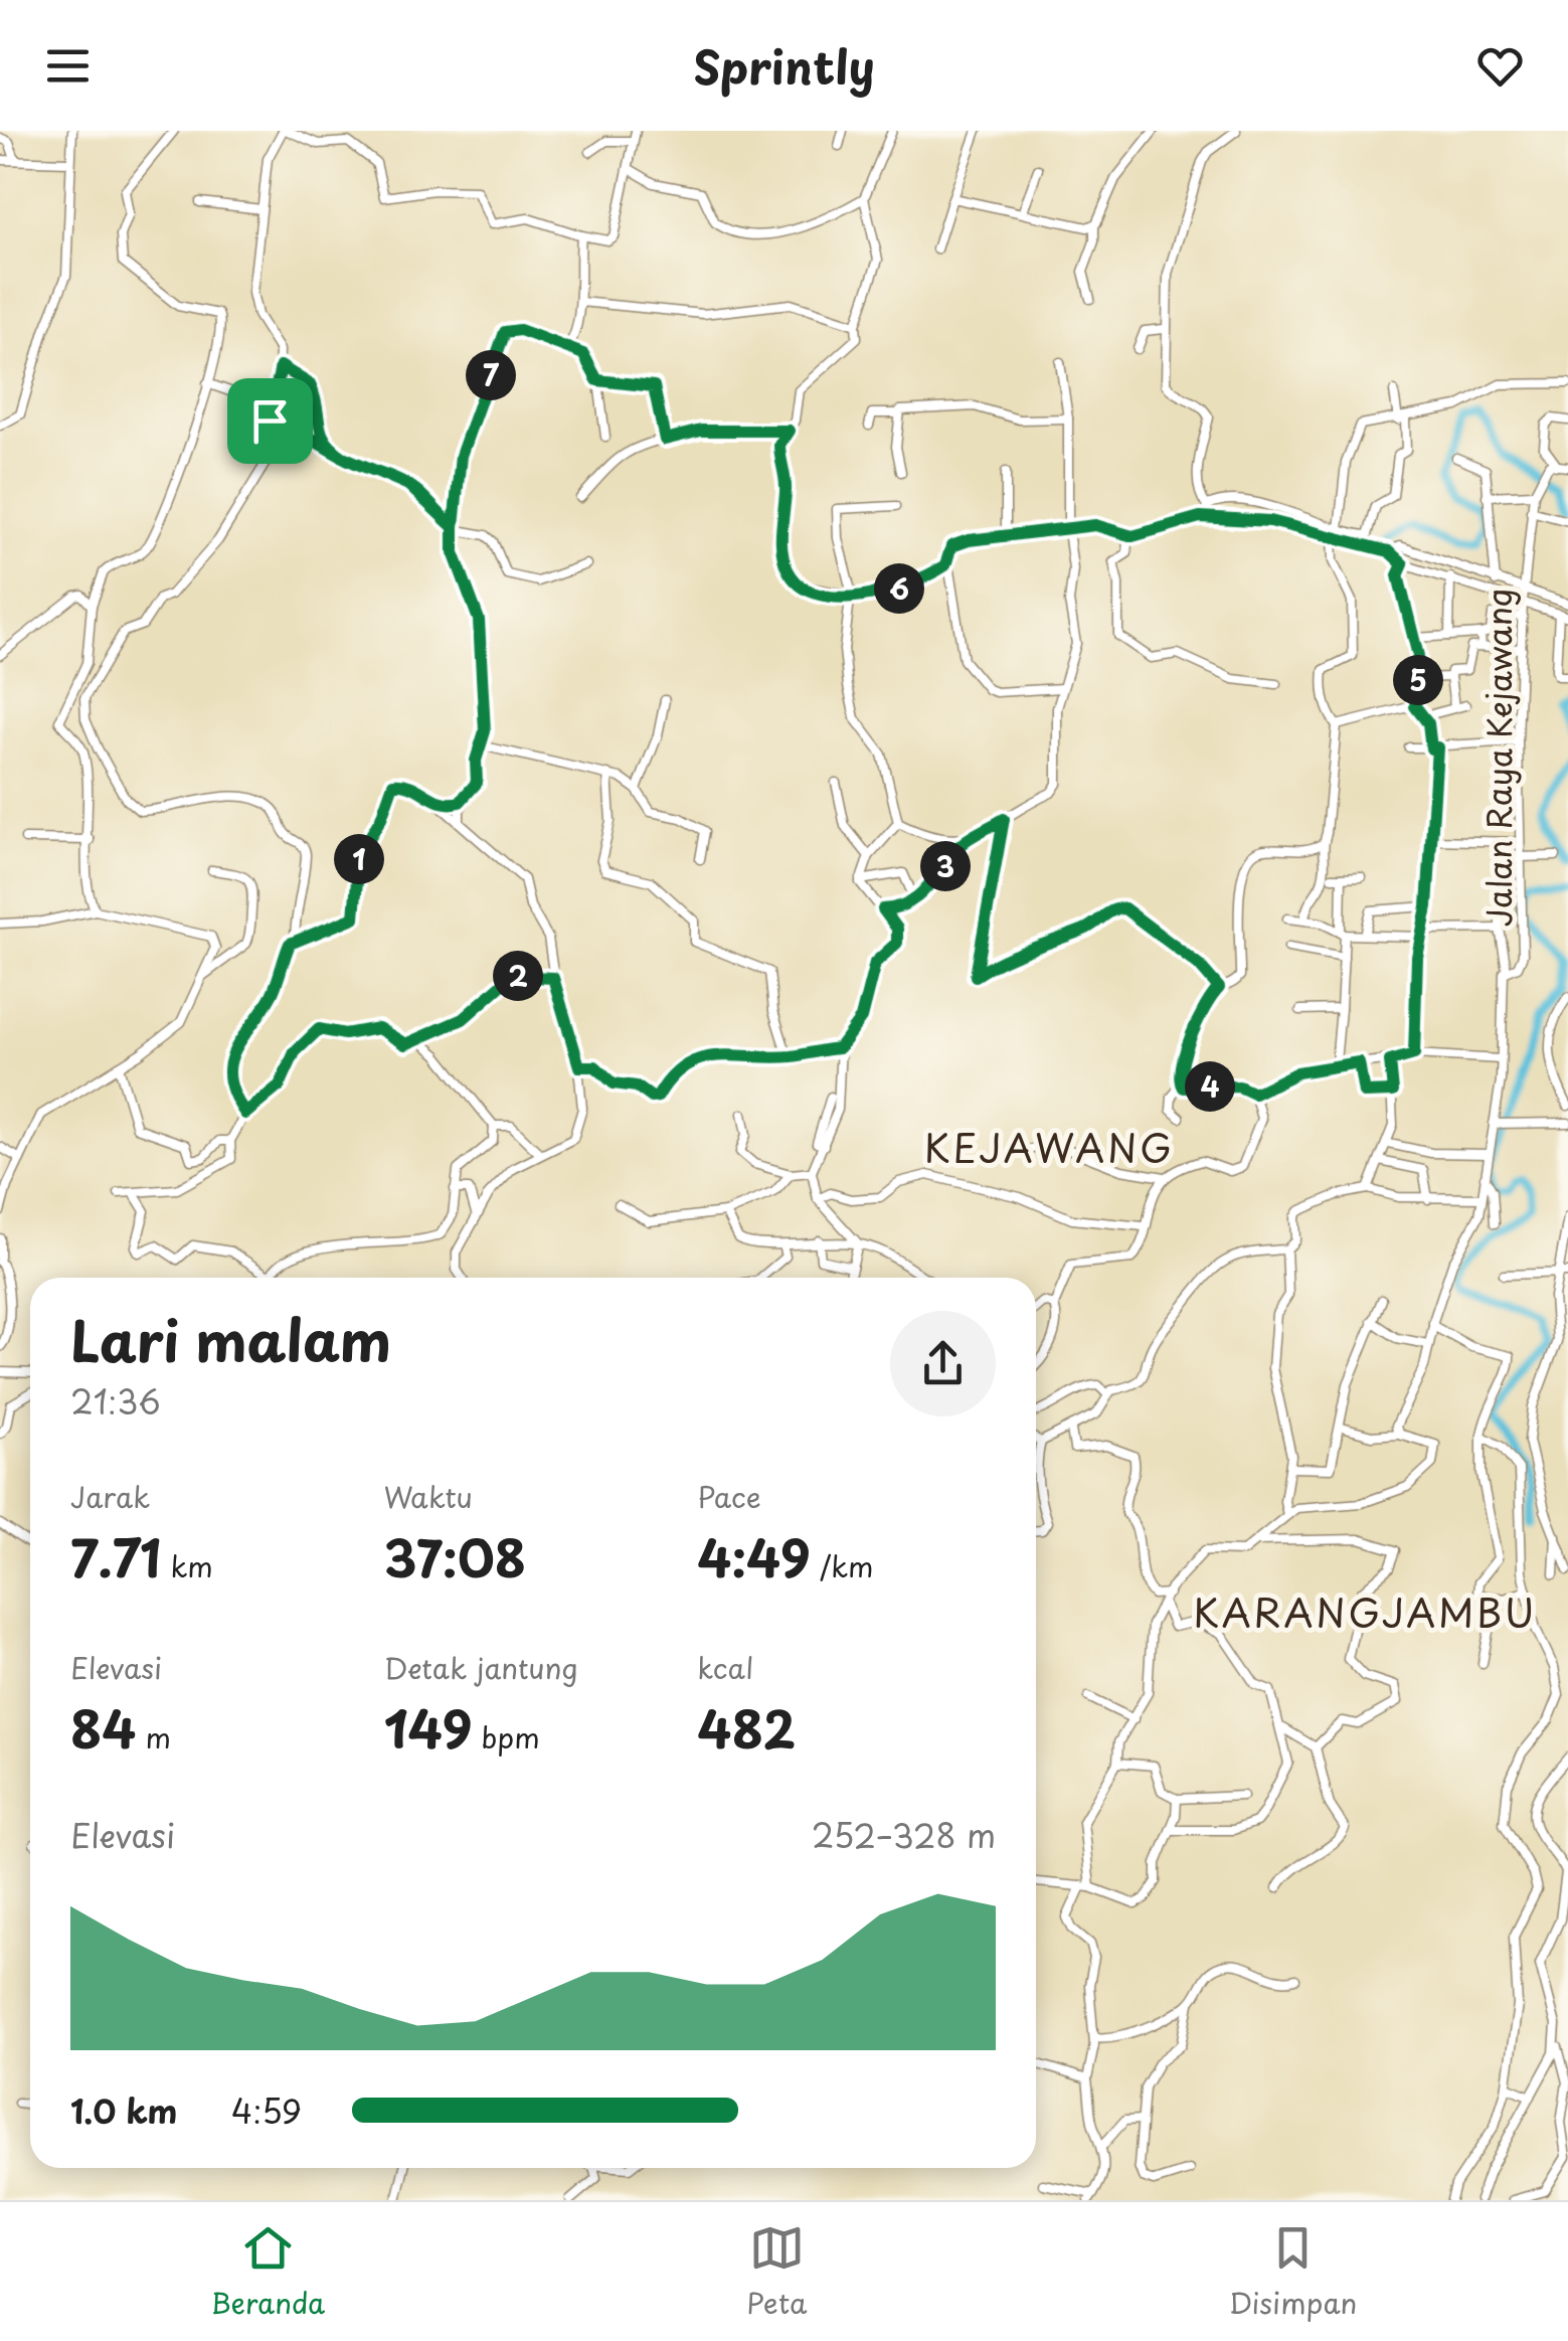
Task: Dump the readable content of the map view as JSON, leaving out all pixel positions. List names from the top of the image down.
{
  "streets": {
    "street": ["Jalan Raya Kejawang"]
  },
  "districts": ["KEJAWANG", "KARANGJAMBU"],
  "page": {
    "header": "Sprintly",
    "pins": [
      "7",
      "6",
      "5",
      "1",
      "3",
      "2",
      "4"
    ],
    "heading": ["Lari malam", "21:36"],
    "stats": [
      ["Jarak", "7.71 km"],
      ["Waktu", "37:08"],
      ["Pace", "4:49 /km"],
      ["Elevasi", "84 m"],
      ["Detak jantung", "149 bpm"],
      ["kcal", "482"]
    ],
    "chart": ["Elevasi", "252–328 m"],
    "list": [
      {
        "name": "1.0 km",
        "note": "4:59"
      }
    ],
    "tabs": ["Beranda", "Peta", "Disimpan"]
  }
}
